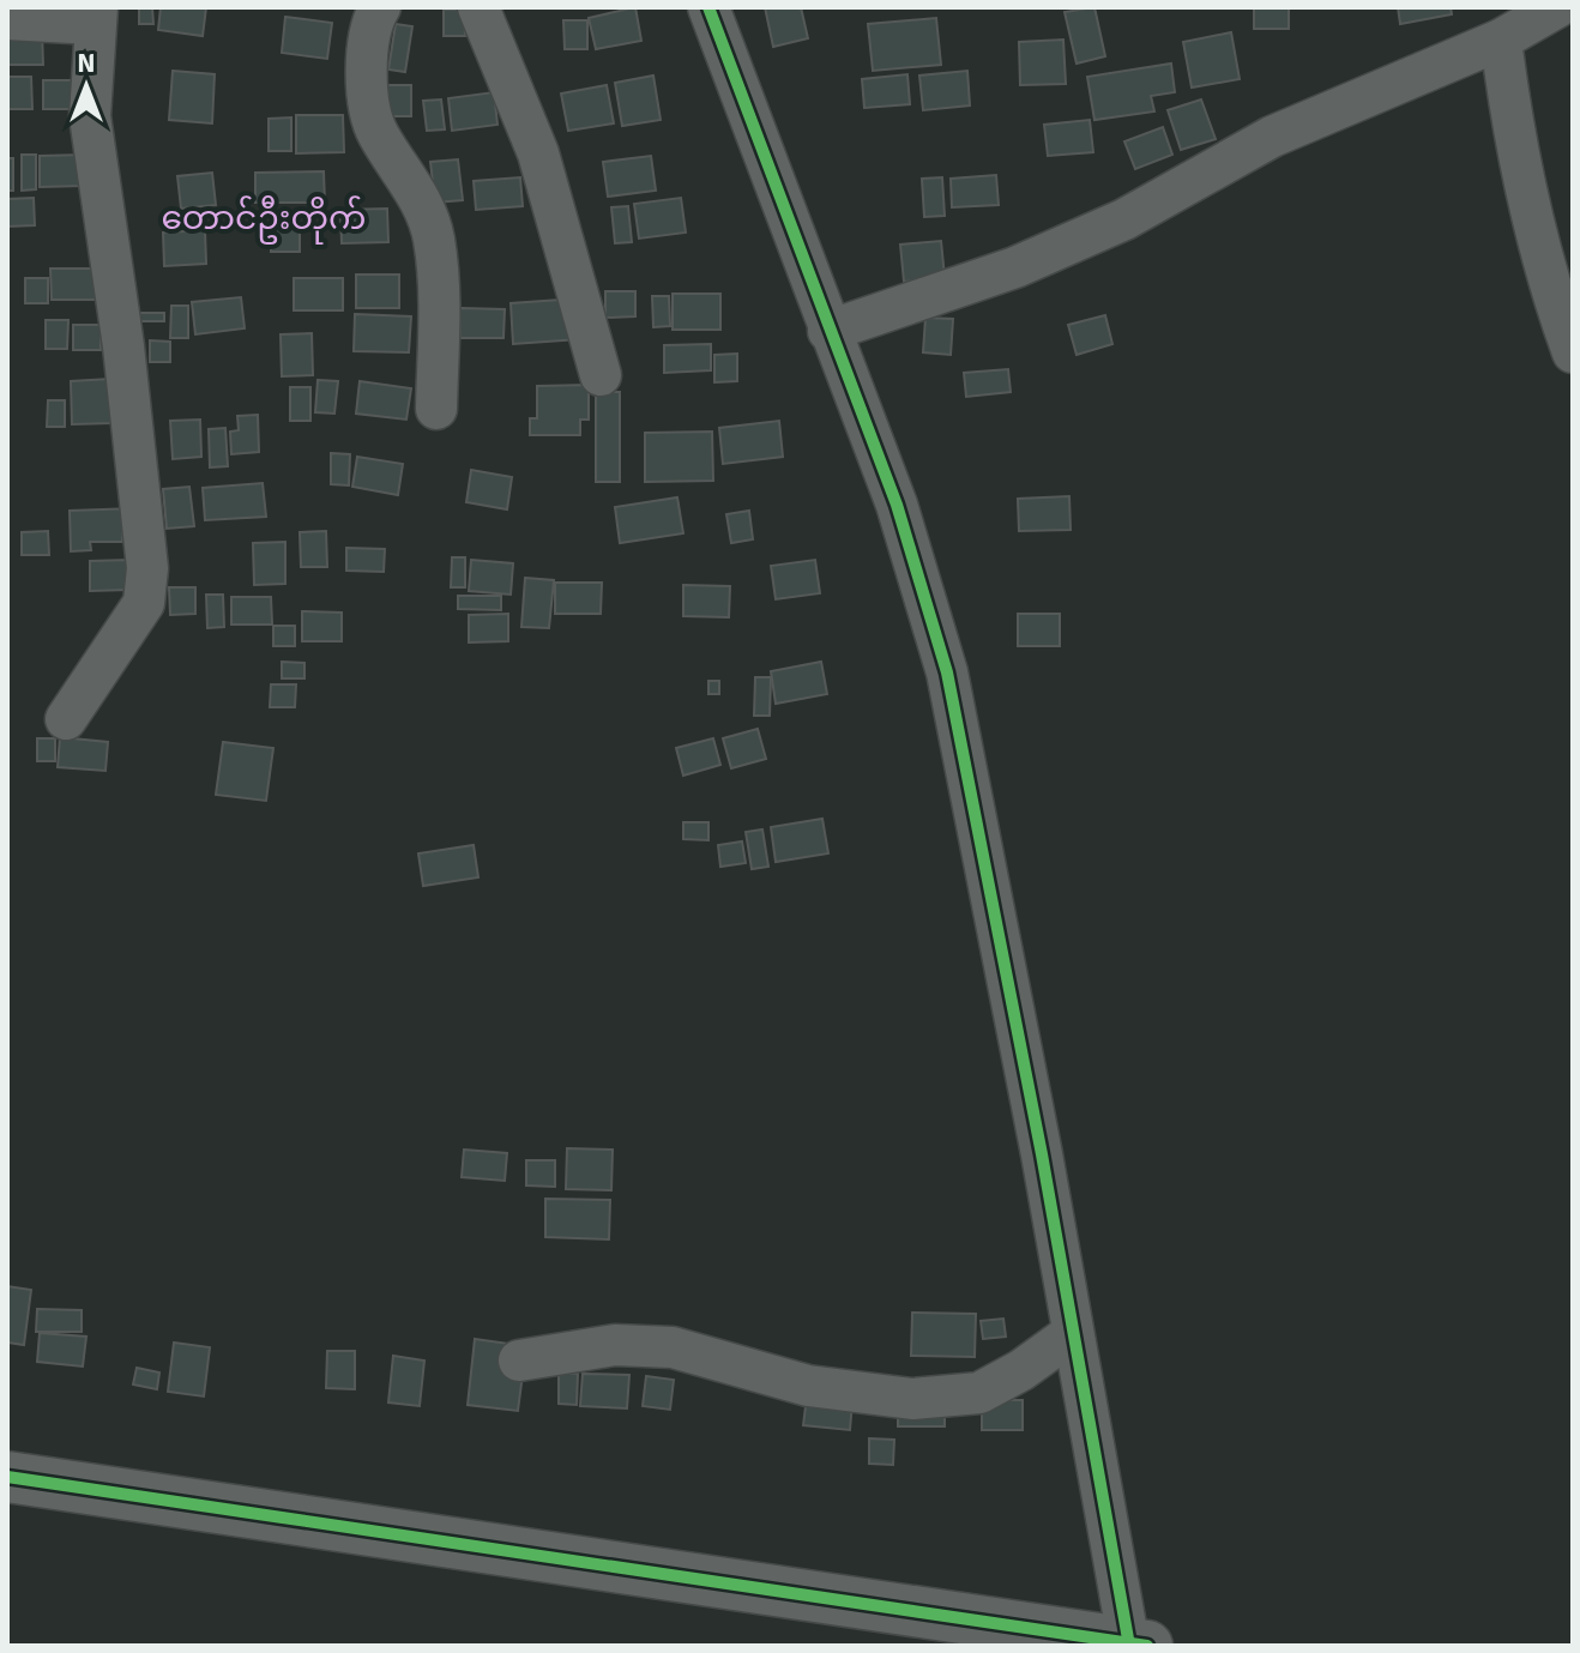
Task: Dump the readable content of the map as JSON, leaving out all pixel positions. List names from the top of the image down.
{
  "districts": ["တောင်ဦးတိုက်"],
  "north": "top"
}
